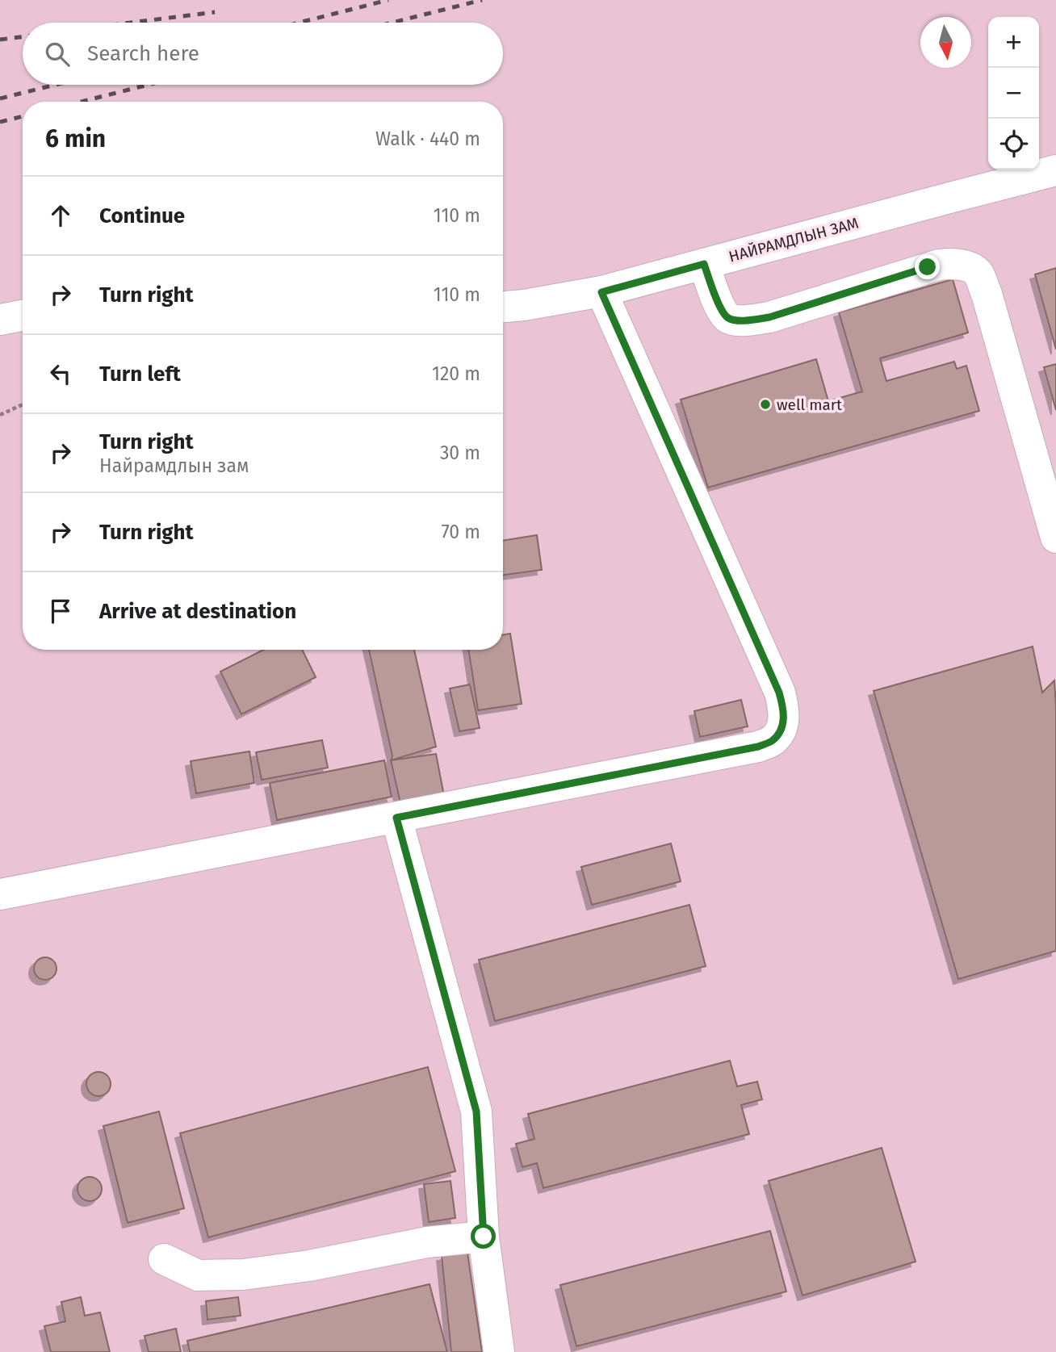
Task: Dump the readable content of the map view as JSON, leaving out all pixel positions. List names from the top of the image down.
{
  "streets": {
    "street": ["НАЙРАМДЛЫН ЗАМ"]
  },
  "places": ["well mart"],
  "north": "bottom",
  "page": {
    "map_buttons": ["+", "−"],
    "search": "Search here",
    "heading": ["6 min", "Walk · 440 m"],
    "list": [
      ["Continue", "110 m"],
      ["Turn right", "110 m"],
      ["Turn left", "120 m"],
      ["Turn right", "Найрамдлын зам", "30 m"],
      ["Turn right", "70 m"],
      "Arrive at destination"
    ]
  }
}
